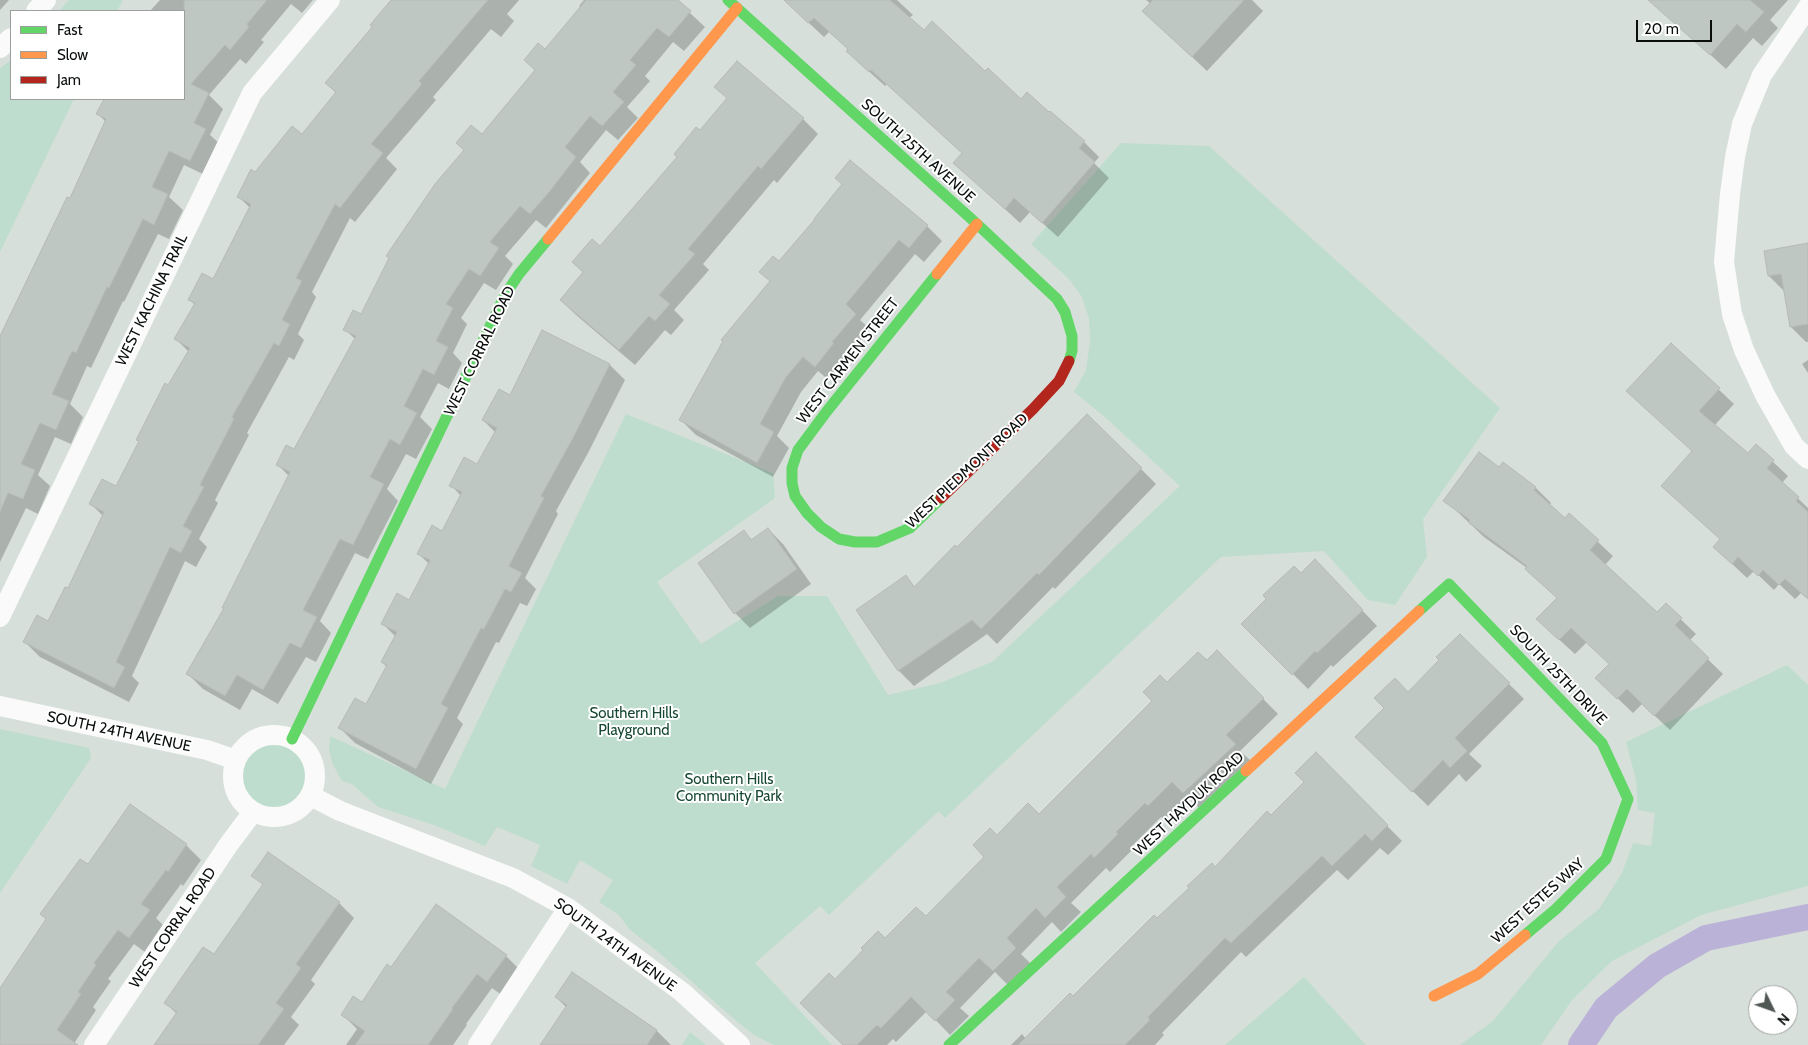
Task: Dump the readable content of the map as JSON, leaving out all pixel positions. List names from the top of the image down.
{
  "streets": {
    "street": [
      "SOUTH 25TH AVENUE",
      "WEST KACHINA TRAIL",
      "WEST CORRAL ROAD",
      "WEST CARMEN STREET",
      "WEST PIEDMONT ROAD",
      "SOUTH 25TH DRIVE",
      "SOUTH 24TH AVENUE",
      "WEST HAYDUK ROAD",
      "WEST ESTES WAY"
    ]
  },
  "crossings": [
    ["SOUTH 25TH AVENUE", "WEST CORRAL ROAD"],
    ["SOUTH 25TH AVENUE", "WEST CARMEN STREET"],
    ["SOUTH 25TH AVENUE", "WEST PIEDMONT ROAD"],
    ["WEST CORRAL ROAD", "SOUTH 24TH AVENUE"],
    ["WEST CARMEN STREET", "WEST PIEDMONT ROAD"],
    ["SOUTH 25TH DRIVE", "WEST HAYDUK ROAD"],
    ["SOUTH 25TH DRIVE", "WEST ESTES WAY"]
  ],
  "parks": ["Southern Hills Playground", "Southern Hills Community Park"],
  "legend": ["Fast", "Slow", "Jam"],
  "scale_bar": "20 m",
  "north": "bottom right"
}
